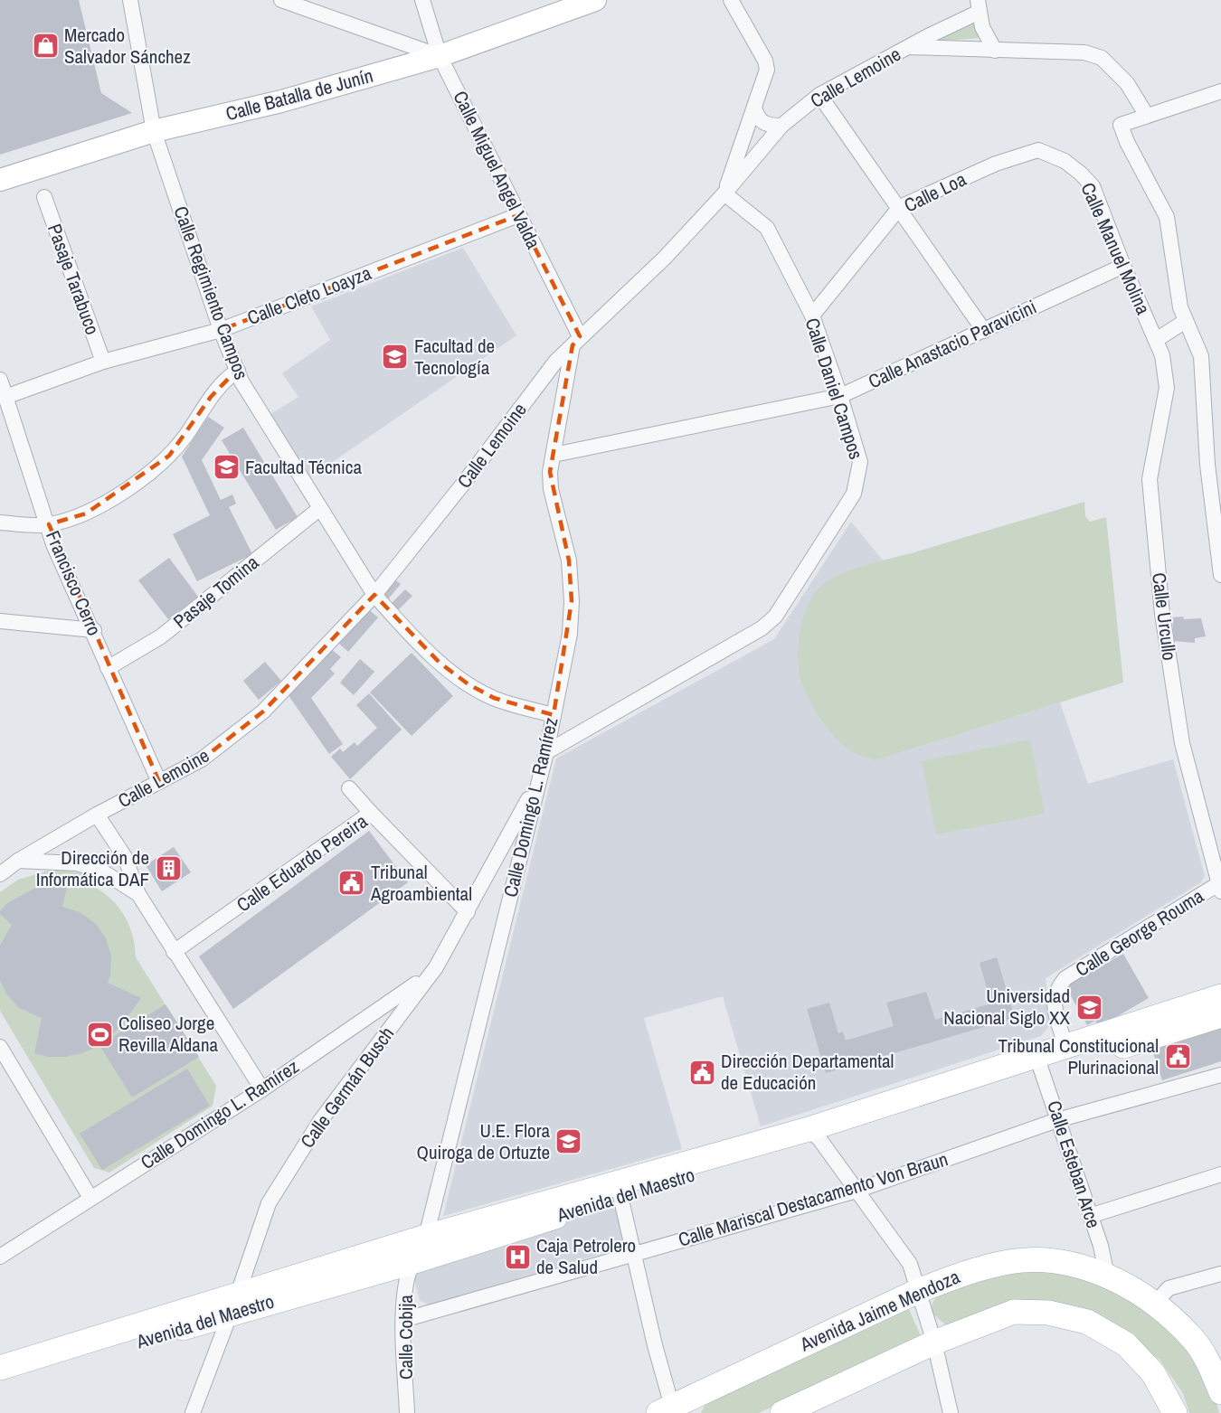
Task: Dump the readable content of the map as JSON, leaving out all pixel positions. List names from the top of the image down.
{
  "streets": {
    "main road": ["Calle Batalla de Junín", "Avenida del Maestro", "Avenida Jaime Mendoza"],
    "street": [
      "Calle Lemoine",
      "Calle Miguel Angel Valda",
      "Calle Loa",
      "Calle Manuel Molina",
      "Pasaje Tarabuco",
      "Calle Regimiento Campos",
      "Calle Cleto Loayza",
      "Calle Anastacio Paravicini",
      "Calle Daniel Campos",
      "Francisco Cerro",
      "Pasaje Tomina",
      "Calle Urcullo",
      "Calle Domingo L. Ramírez",
      "Calle Eduardo Pereira",
      "Calle George Rouma",
      "Calle Germán Busch",
      "Calle Esteban Arce",
      "Calle Mariscal Destacamento Von Braun",
      "Calle Cobija"
    ]
  },
  "crossings": [
    ["Calle Lemoine", "Calle Miguel Angel Valda"],
    ["Calle Lemoine", "Calle Regimiento Campos"],
    ["Calle Lemoine", "Calle Daniel Campos"],
    ["Calle Lemoine", "Francisco Cerro"],
    ["Calle Lemoine", "Calle Domingo L. Ramírez"],
    ["Calle Batalla de Junín", "Calle Miguel Angel Valda"],
    ["Calle Batalla de Junín", "Calle Regimiento Campos"],
    ["Calle Miguel Angel Valda", "Calle Cleto Loayza"],
    ["Calle Miguel Angel Valda", "Calle Domingo L. Ramírez"],
    ["Calle Loa", "Calle Manuel Molina"],
    ["Calle Loa", "Calle Daniel Campos"],
    ["Calle Manuel Molina", "Calle Anastacio Paravicini"],
    ["Calle Manuel Molina", "Calle Urcullo"],
    ["Pasaje Tarabuco", "Calle Cleto Loayza"],
    ["Calle Regimiento Campos", "Calle Cleto Loayza"],
    ["Calle Regimiento Campos", "Pasaje Tomina"],
    ["Calle Regimiento Campos", "Calle Domingo L. Ramírez"],
    ["Calle Cleto Loayza", "Francisco Cerro"],
    ["Calle Anastacio Paravicini", "Calle Daniel Campos"],
    ["Calle Anastacio Paravicini", "Calle Domingo L. Ramírez"],
    ["Calle Daniel Campos", "Calle Domingo L. Ramírez"],
    ["Francisco Cerro", "Pasaje Tomina"],
    ["Calle Urcullo", "Calle George Rouma"],
    ["Calle Domingo L. Ramírez", "Calle Germán Busch"],
    ["Calle Domingo L. Ramírez", "Avenida del Maestro"],
    ["Calle Domingo L. Ramírez", "Calle Cobija"],
    ["Calle Eduardo Pereira", "Calle Germán Busch"],
    ["Calle George Rouma", "Avenida del Maestro"],
    ["Calle Germán Busch", "Avenida del Maestro"],
    ["Calle Esteban Arce", "Avenida del Maestro"],
    ["Calle Esteban Arce", "Calle Mariscal Destacamento Von Braun"],
    ["Calle Esteban Arce", "Avenida Jaime Mendoza"],
    ["Avenida del Maestro", "Calle Cobija"],
    ["Calle Mariscal Destacamento Von Braun", "Calle Cobija"]
  ],
  "places": {
    "shop": ["Mercado Salvador Sánchez"],
    "school or university": [
      "Facultad de Tecnología",
      "Facultad Técnica",
      "Universidad Nacional Siglo XX",
      "U.E. Flora Quiroga de Ortuzte"
    ],
    "building": ["Dirección de Informática DAF"],
    "public building": ["Tribunal Agroambiental", "Tribunal Constitucional Plurinacional", "Dirección Departamental de Educación"],
    "sports": ["Coliseo Jorge Revilla Aldana"],
    "hospital": ["Caja Petrolero de Salud"]
  }
}
